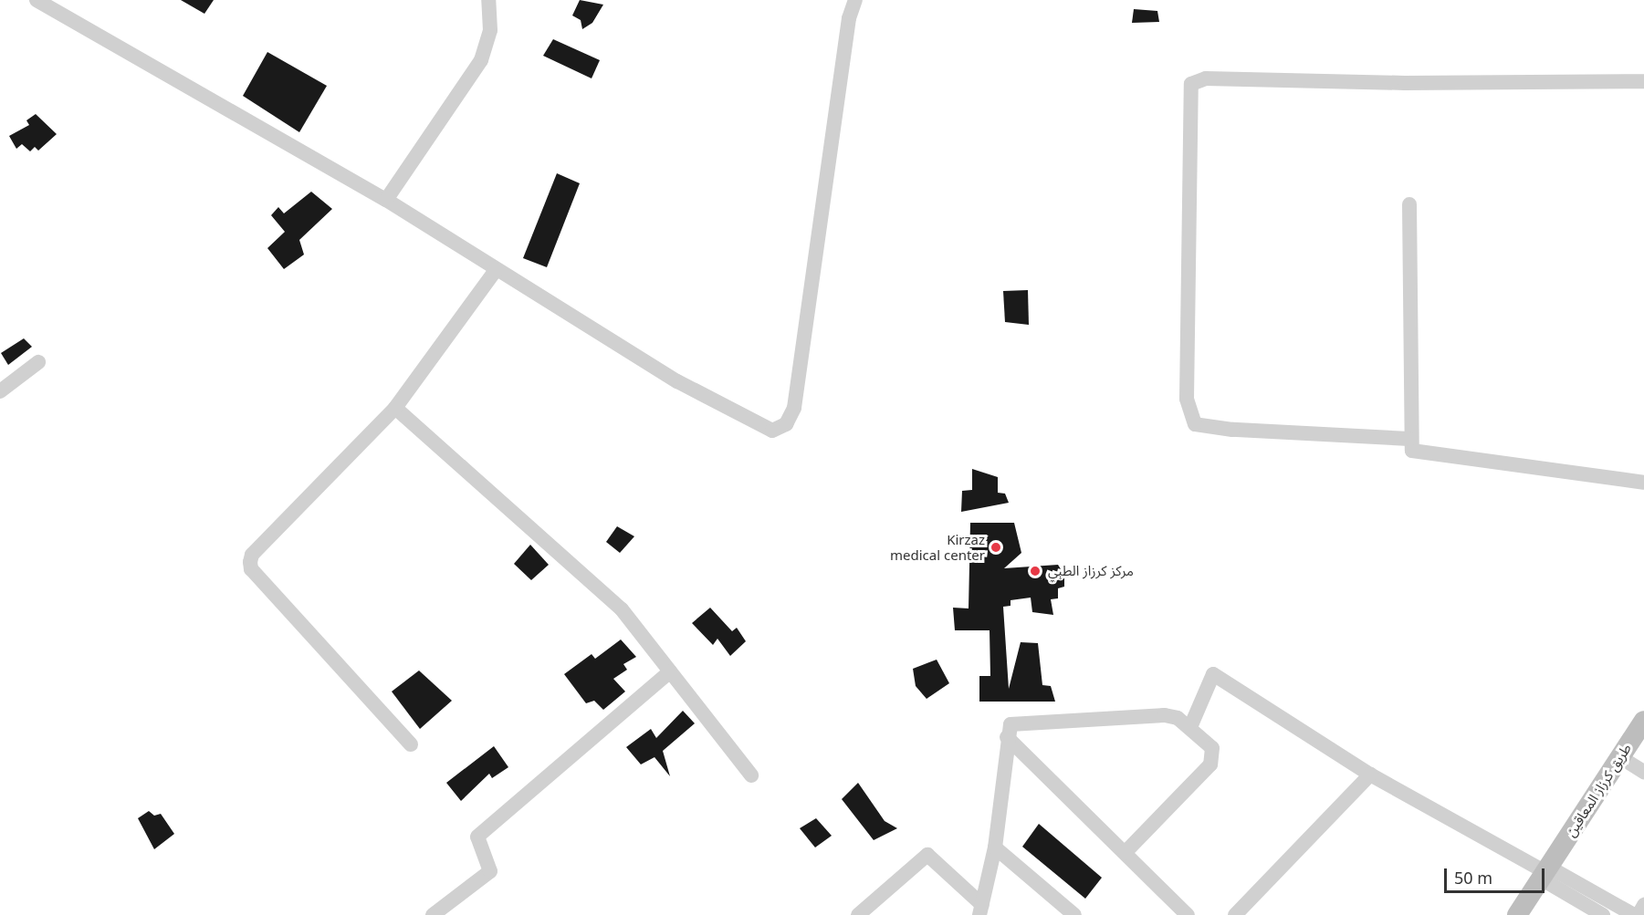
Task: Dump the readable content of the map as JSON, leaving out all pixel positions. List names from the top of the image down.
{
  "streets": {
    "street": ["طريق كرزاز المعاقين"]
  },
  "places": ["Kirzaz medical center", "مركز كرزاز الطبي"],
  "scale_bar": "50 m"
}
